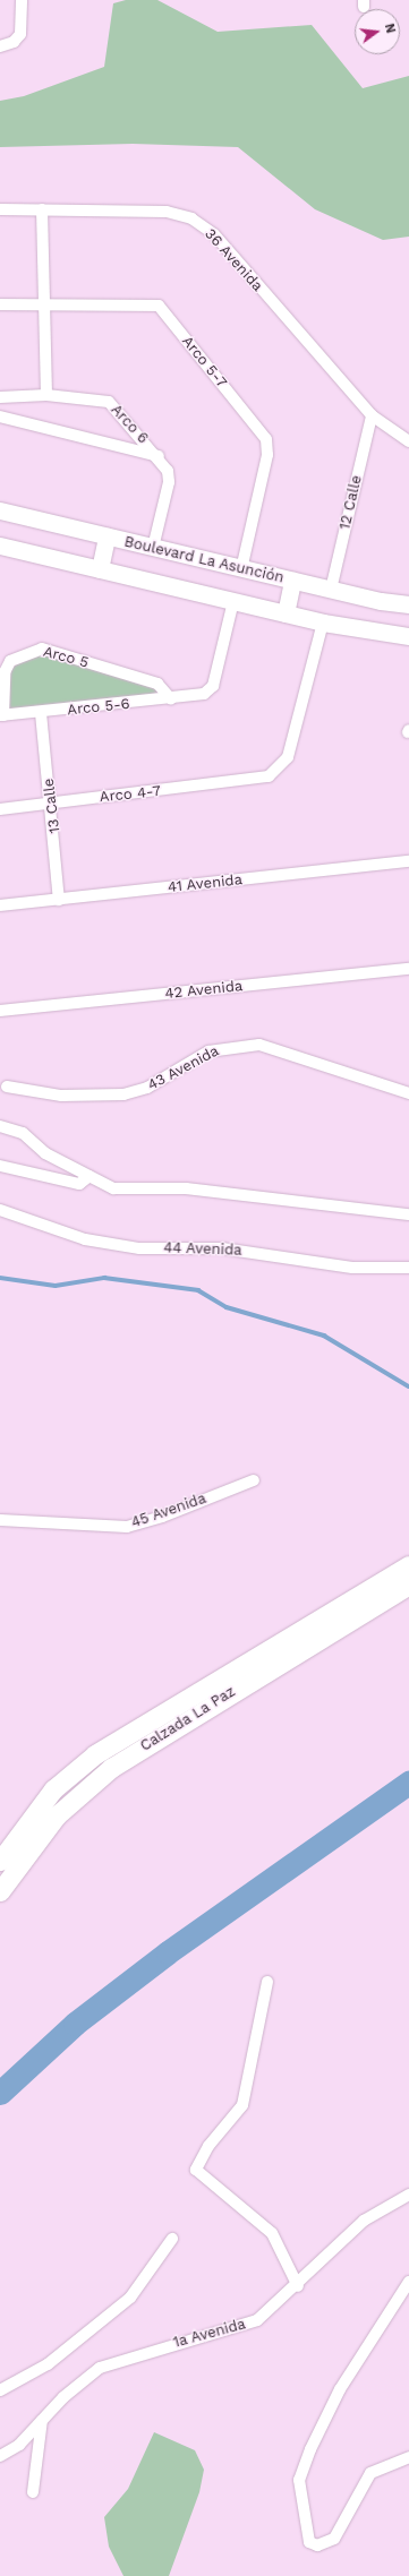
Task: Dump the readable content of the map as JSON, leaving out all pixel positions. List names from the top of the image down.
{
  "streets": {
    "main road": ["Boulevard La Asunción", "Calzada La Paz"],
    "street": [
      "36 Avenida",
      "Arco 5-7",
      "Arco 6",
      "12 Calle",
      "Arco 5",
      "Arco 5-6",
      "Arco 4-7",
      "13 Calle",
      "41 Avenida",
      "42 Avenida",
      "43 Avenida",
      "44 Avenida",
      "45 Avenida",
      "1a Avenida"
    ]
  },
  "crossings": [
    ["36 Avenida", "12 Calle"],
    ["Arco 5-7", "Boulevard La Asunción"],
    ["Arco 6", "Boulevard La Asunción"],
    ["12 Calle", "Boulevard La Asunción"],
    ["Arco 5", "Arco 5-6"],
    ["Arco 5-6", "13 Calle"],
    ["Arco 4-7", "13 Calle"],
    ["13 Calle", "41 Avenida"]
  ],
  "north": "right"
}
